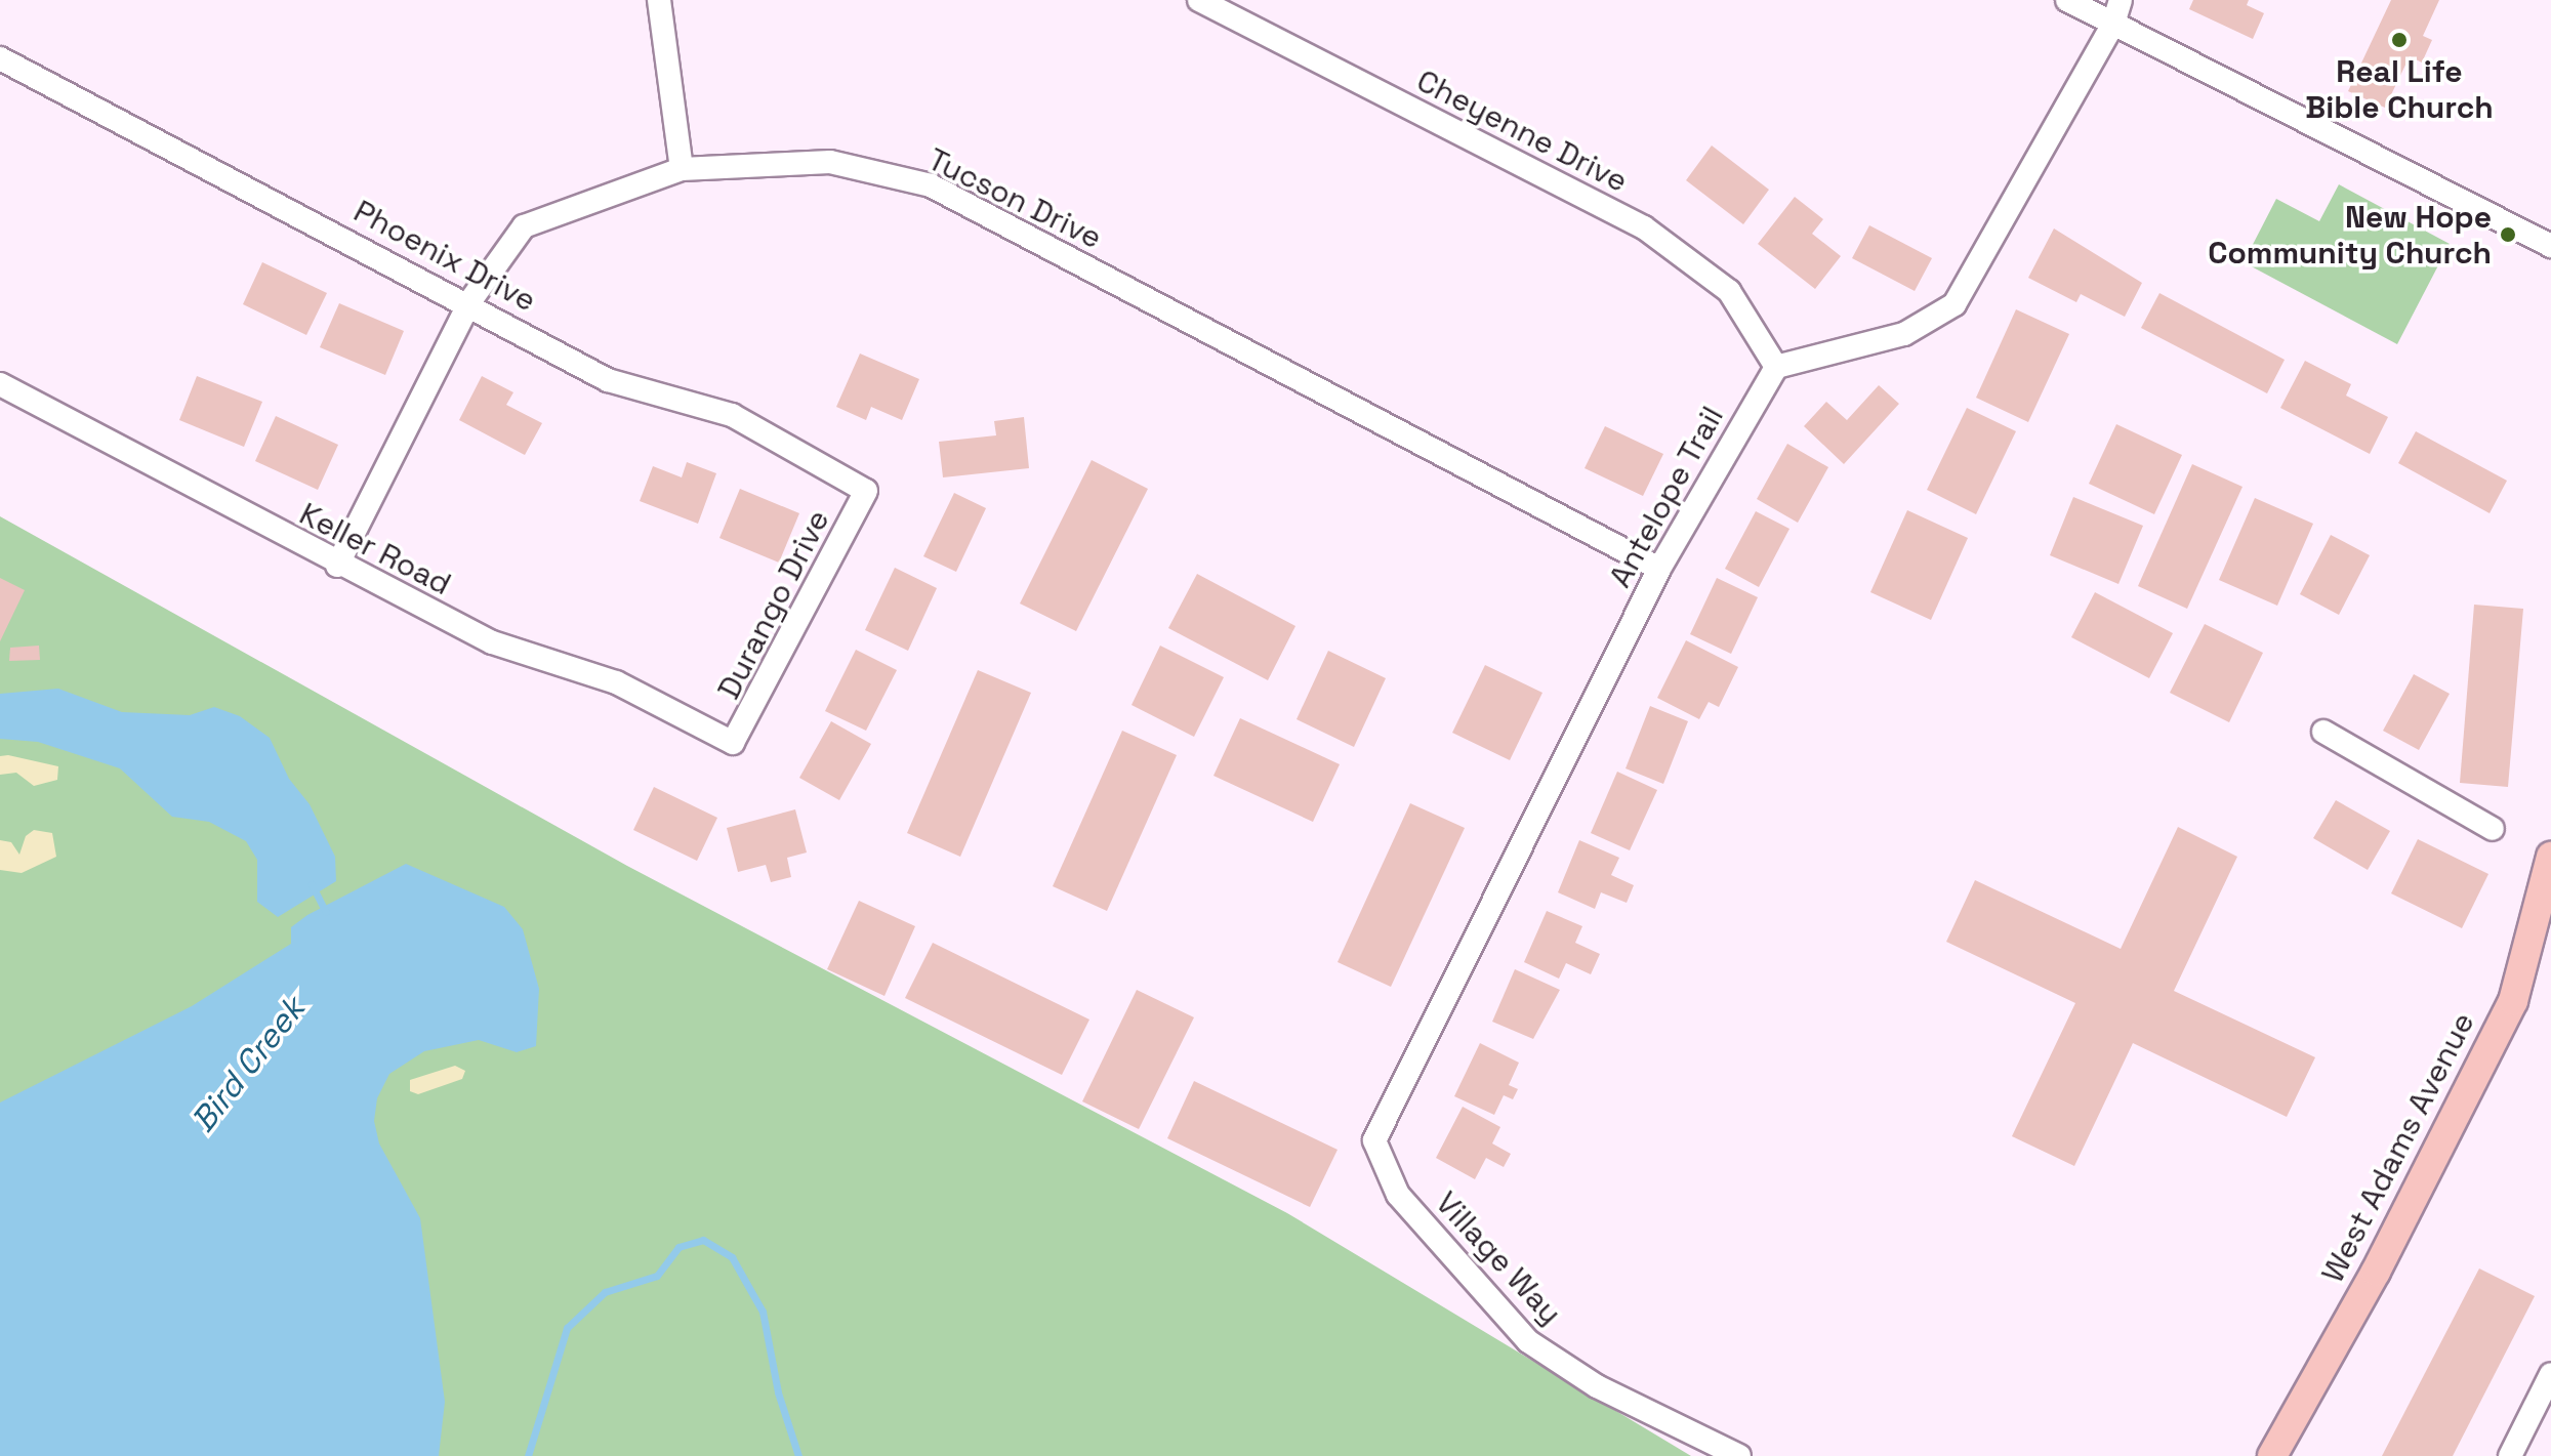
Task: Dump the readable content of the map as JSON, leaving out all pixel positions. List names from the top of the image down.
{
  "streets": {
    "main road": ["West Adams Avenue"],
    "street": [
      "Cheyenne Drive",
      "Tucson Drive",
      "Phoenix Drive",
      "Antelope Trail",
      "Keller Road",
      "Durango Drive",
      "Village Way"
    ]
  },
  "crossings": [
    ["Cheyenne Drive", "Antelope Trail"],
    ["Tucson Drive", "Phoenix Drive"],
    ["Tucson Drive", "Antelope Trail"],
    ["Tucson Drive", "Keller Road"],
    ["Phoenix Drive", "Durango Drive"],
    ["Antelope Trail", "Village Way"],
    ["Keller Road", "Durango Drive"]
  ],
  "water": ["Bird Creek"],
  "places": ["Real Life Bible Church", "New Hope Community Church"]
}
